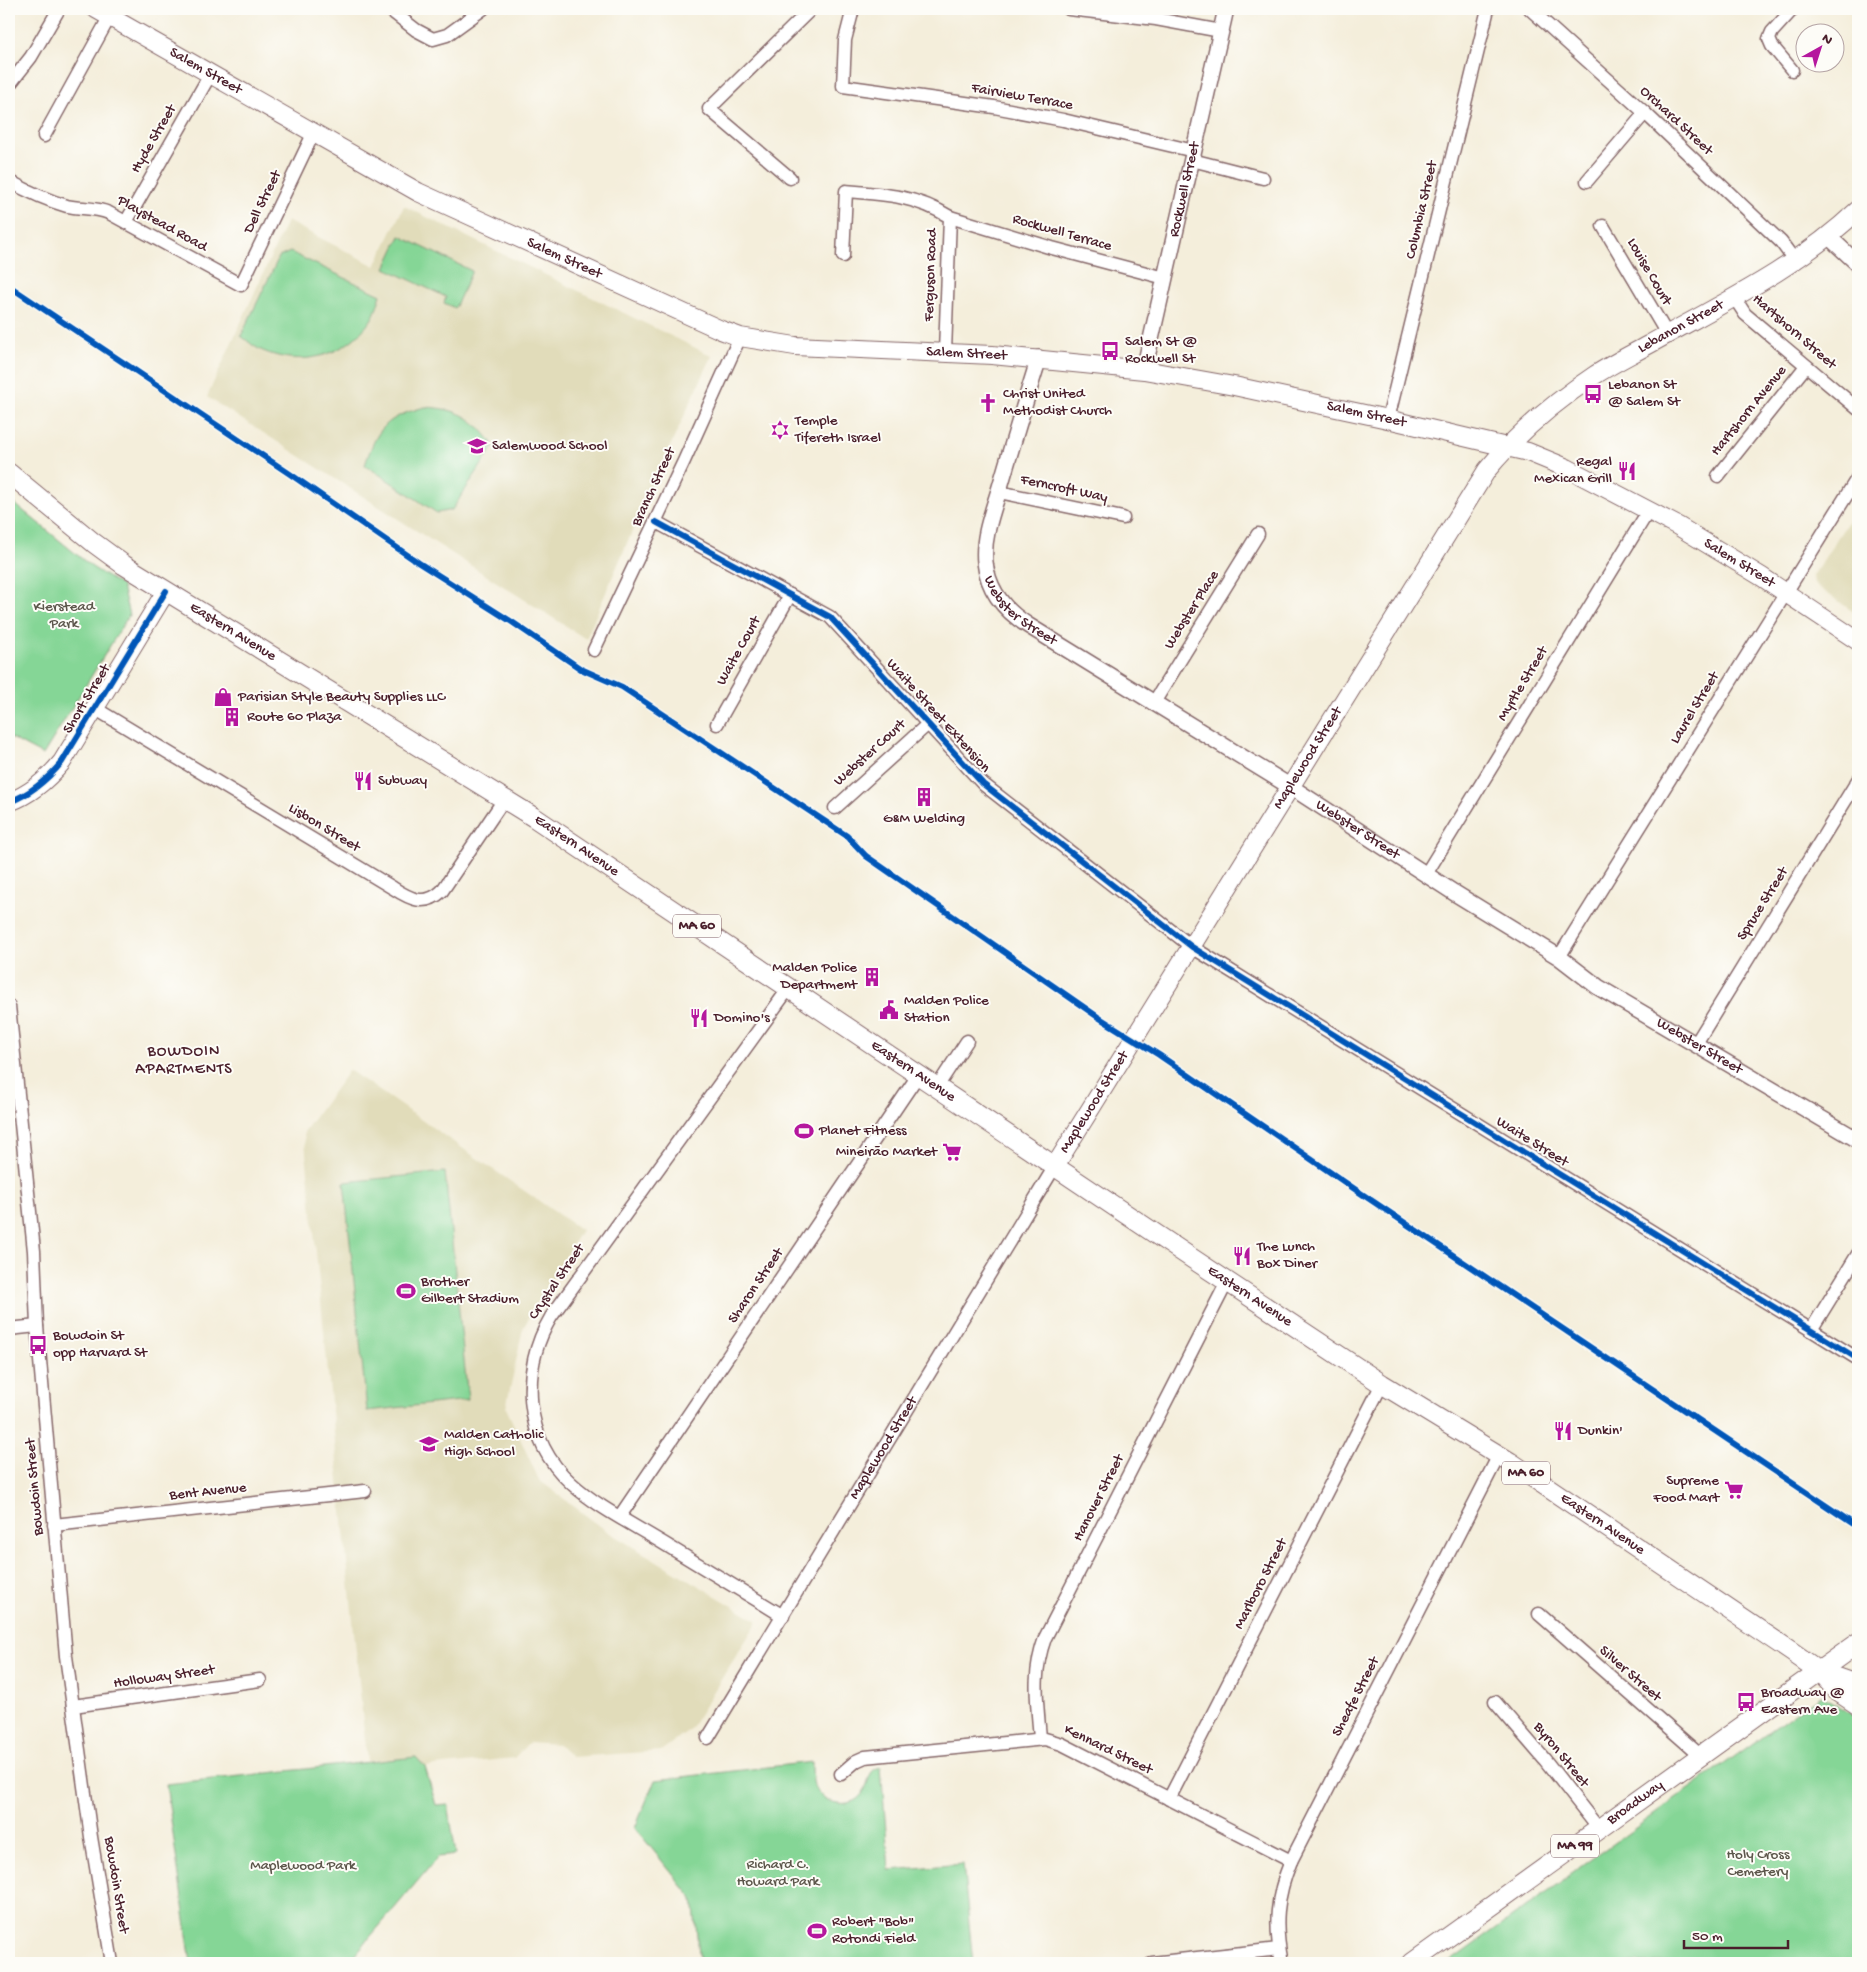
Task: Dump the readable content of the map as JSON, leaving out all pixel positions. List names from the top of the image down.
{
  "streets": {
    "main road": [
      "Salem Street",
      "Lebanon Street",
      "Eastern Avenue",
      "Short Street",
      "Maplewood Street",
      "MA 60",
      "Broadway",
      "MA 99"
    ],
    "street": [
      "Fairview Terrace",
      "Orchard Street",
      "Hyde Street",
      "Rockwell Street",
      "Dell Street",
      "Columbia Street",
      "Playstead Road",
      "Rockwell Terrace",
      "Louise Court",
      "Ferguson Road",
      "Hartshorn Street",
      "Hartshorn Avenue",
      "Branch Street",
      "Ferncroft Way",
      "Webster Street",
      "Webster Place",
      "Waite Court",
      "Myrtle Street",
      "Laurel Street",
      "Waite Street Extension",
      "Webster Court",
      "Lisbon Street",
      "Spruce Street",
      "Waite Street",
      "Crystal Street",
      "Sharon Street",
      "Bowdoin Street",
      "Bent Avenue",
      "Hanover Street",
      "Marlboro Street",
      "Silver Street",
      "Holloway Street",
      "Sheafe Street",
      "Kennard Street",
      "Byron Street"
    ]
  },
  "crossings": [
    ["Salem Street", "Hyde Street"],
    ["Salem Street", "Rockwell Street"],
    ["Salem Street", "Dell Street"],
    ["Salem Street", "Columbia Street"],
    ["Salem Street", "Ferguson Road"],
    ["Salem Street", "Lebanon Street"],
    ["Salem Street", "Branch Street"],
    ["Salem Street", "Webster Street"],
    ["Salem Street", "Myrtle Street"],
    ["Salem Street", "Laurel Street"],
    ["Salem Street", "Maplewood Street"],
    ["Fairview Terrace", "Rockwell Street"],
    ["Orchard Street", "Lebanon Street"],
    ["Hyde Street", "Playstead Road"],
    ["Rockwell Street", "Rockwell Terrace"],
    ["Dell Street", "Playstead Road"],
    ["Rockwell Terrace", "Ferguson Road"],
    ["Louise Court", "Lebanon Street"],
    ["Lebanon Street", "Hartshorn Street"],
    ["Lebanon Street", "Maplewood Street"],
    ["Hartshorn Street", "Hartshorn Avenue"],
    ["Branch Street", "Waite Street Extension"],
    ["Ferncroft Way", "Webster Street"],
    ["Webster Street", "Webster Place"],
    ["Webster Street", "Myrtle Street"],
    ["Webster Street", "Laurel Street"],
    ["Webster Street", "Maplewood Street"],
    ["Webster Street", "Spruce Street"],
    ["Eastern Avenue", "Short Street"],
    ["Eastern Avenue", "Maplewood Street"],
    ["Eastern Avenue", "Lisbon Street"],
    ["Eastern Avenue", "Crystal Street"],
    ["Eastern Avenue", "Sharon Street"],
    ["Eastern Avenue", "Hanover Street"],
    ["Eastern Avenue", "Marlboro Street"],
    ["Eastern Avenue", "Sheafe Street"],
    ["Eastern Avenue", "Broadway"],
    ["Waite Court", "Waite Street Extension"],
    ["Short Street", "Lisbon Street"],
    ["Waite Street Extension", "Webster Court"],
    ["Waite Street Extension", "Maplewood Street"],
    ["Waite Street Extension", "Waite Street"],
    ["Maplewood Street", "Waite Street"],
    ["Maplewood Street", "Crystal Street"],
    ["Crystal Street", "Sharon Street"],
    ["Bowdoin Street", "Bent Avenue"],
    ["Bowdoin Street", "Holloway Street"],
    ["Hanover Street", "Kennard Street"],
    ["Marlboro Street", "Kennard Street"],
    ["Silver Street", "Broadway"],
    ["Sheafe Street", "Kennard Street"],
    ["Byron Street", "Broadway"]
  ],
  "districts": ["BOWDOIN APARTMENTS"],
  "parks": [
    "Kierstead Park",
    "Holy Cross Cemetery",
    "Richard C. Howard Park",
    "Maplewood Park"
  ],
  "places": {
    "bus stop": [
      "Salem St @ Rockwell St",
      "Lebanon St @ Salem St",
      "Bowdoin St opp Harvard St",
      "Broadway @ Eastern Ave"
    ],
    "church": ["Christ United Methodist Church"],
    "synagogue": ["Temple Tifereth Israel"],
    "school or university": ["Salemwood School", "Malden Catholic High School"],
    "restaurant": [
      "Regal Mexican Grill",
      "Subway",
      "Domino's",
      "The Lunch Box Diner",
      "Dunkin'"
    ],
    "shop": ["Parisian Style Beauty Supplies LLC"],
    "building": ["Route 60 Plaza", "G&M Welding", "Malden Police Department"],
    "public building": ["Malden Police Station"],
    "sports": ["Planet Fitness", "Brother Gilbert Stadium", "Robert \"Bob\" Rotondi Field"],
    "supermarket": ["Mineirão Market", "Supreme Food Mart"]
  },
  "scale_bar": "50 m",
  "north": "top right"
}
